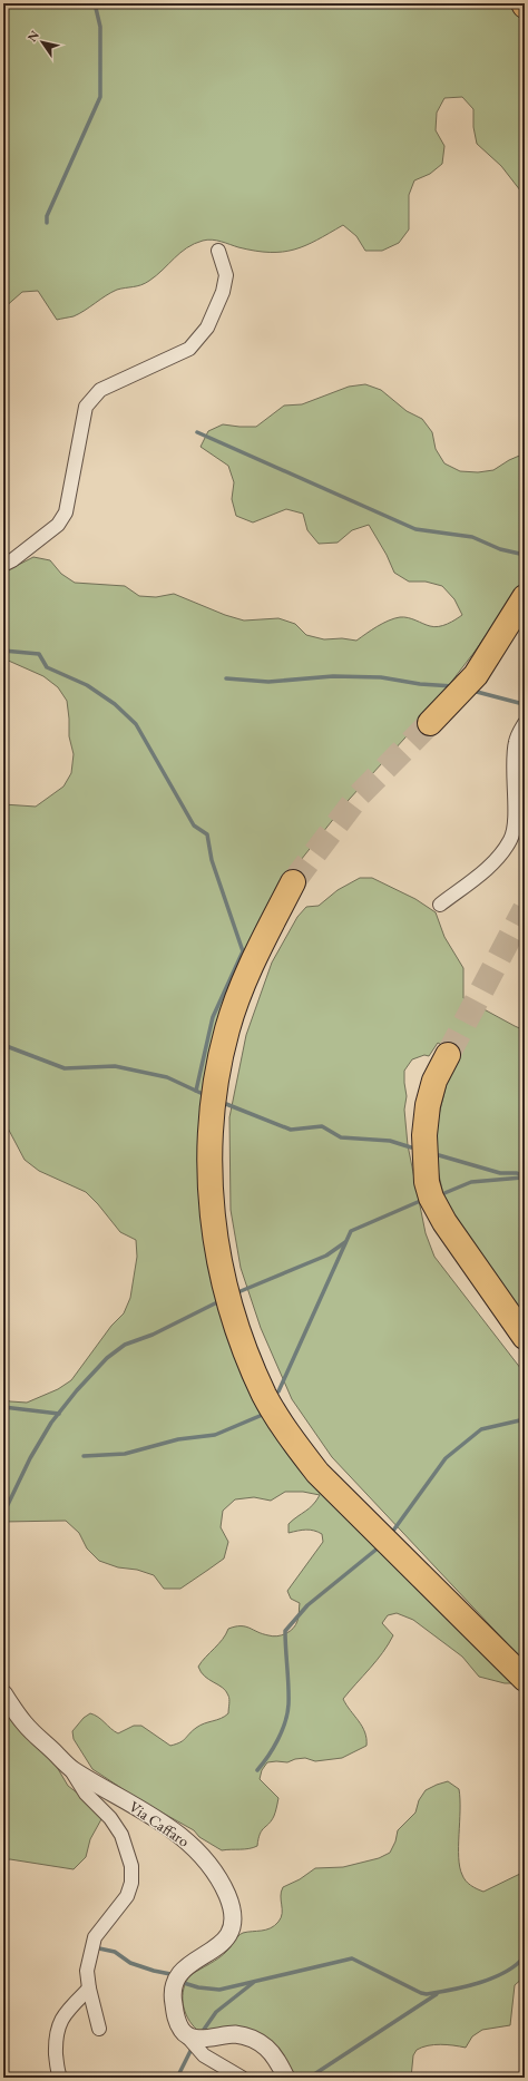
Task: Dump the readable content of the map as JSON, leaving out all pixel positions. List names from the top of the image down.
{
  "streets": {
    "street": ["Via Caffaro"]
  },
  "north": "top left"
}
